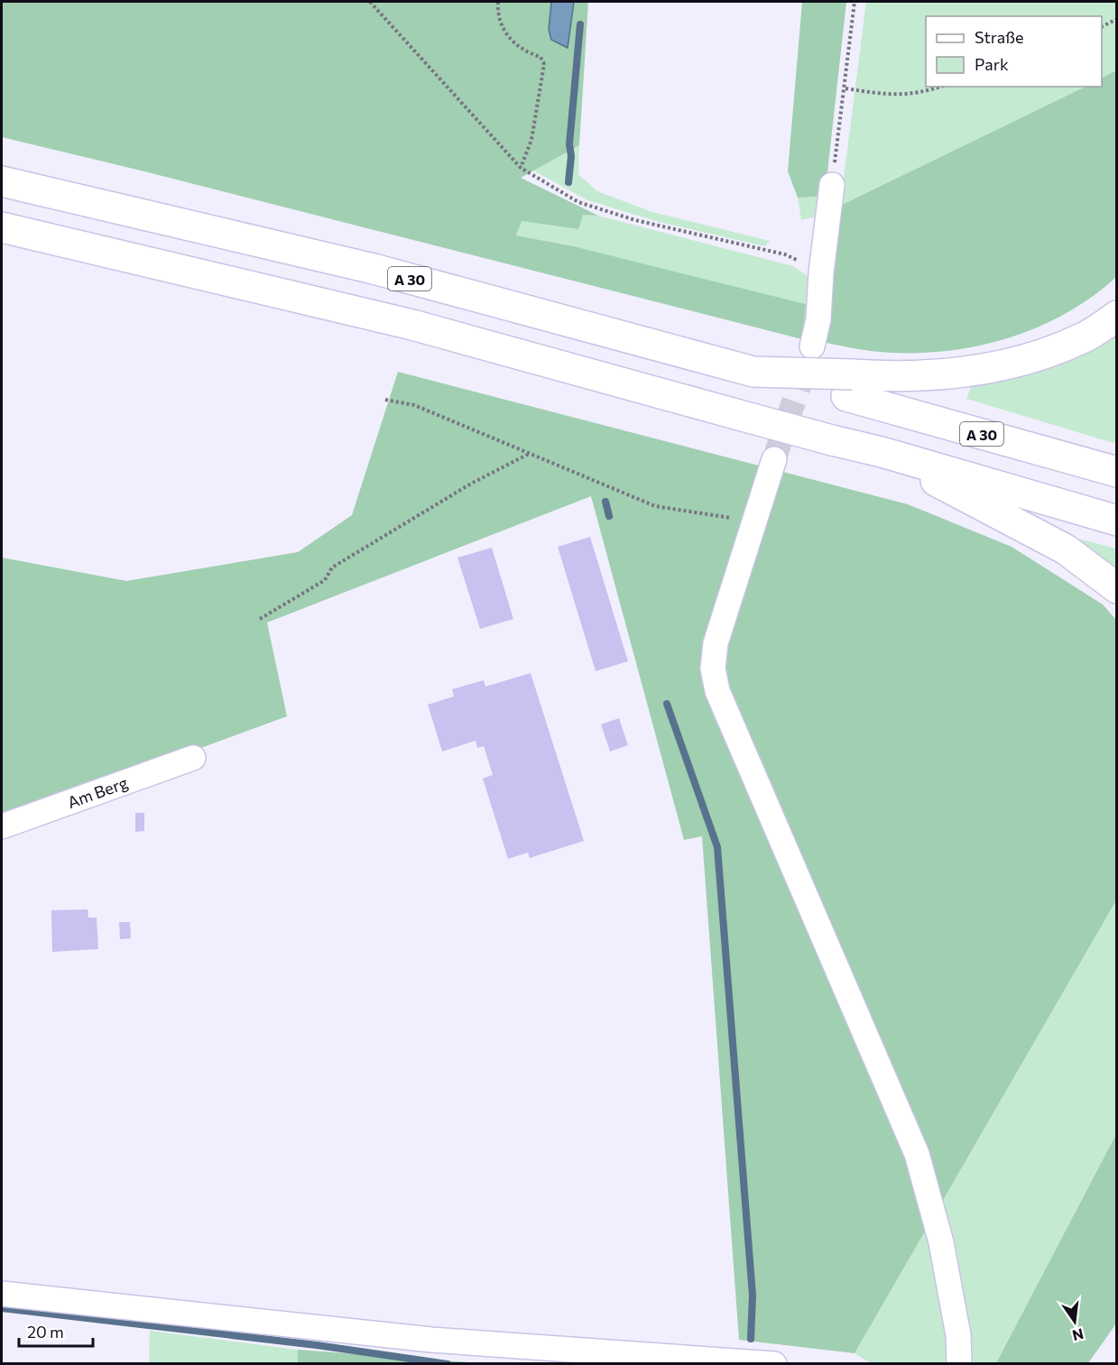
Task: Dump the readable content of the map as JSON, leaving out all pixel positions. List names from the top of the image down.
{
  "streets": {
    "highway": ["A 30"],
    "street": ["Am Berg"]
  },
  "legend": ["Straße", "Park"],
  "scale_bar": "20 m",
  "north": "bottom"
}
